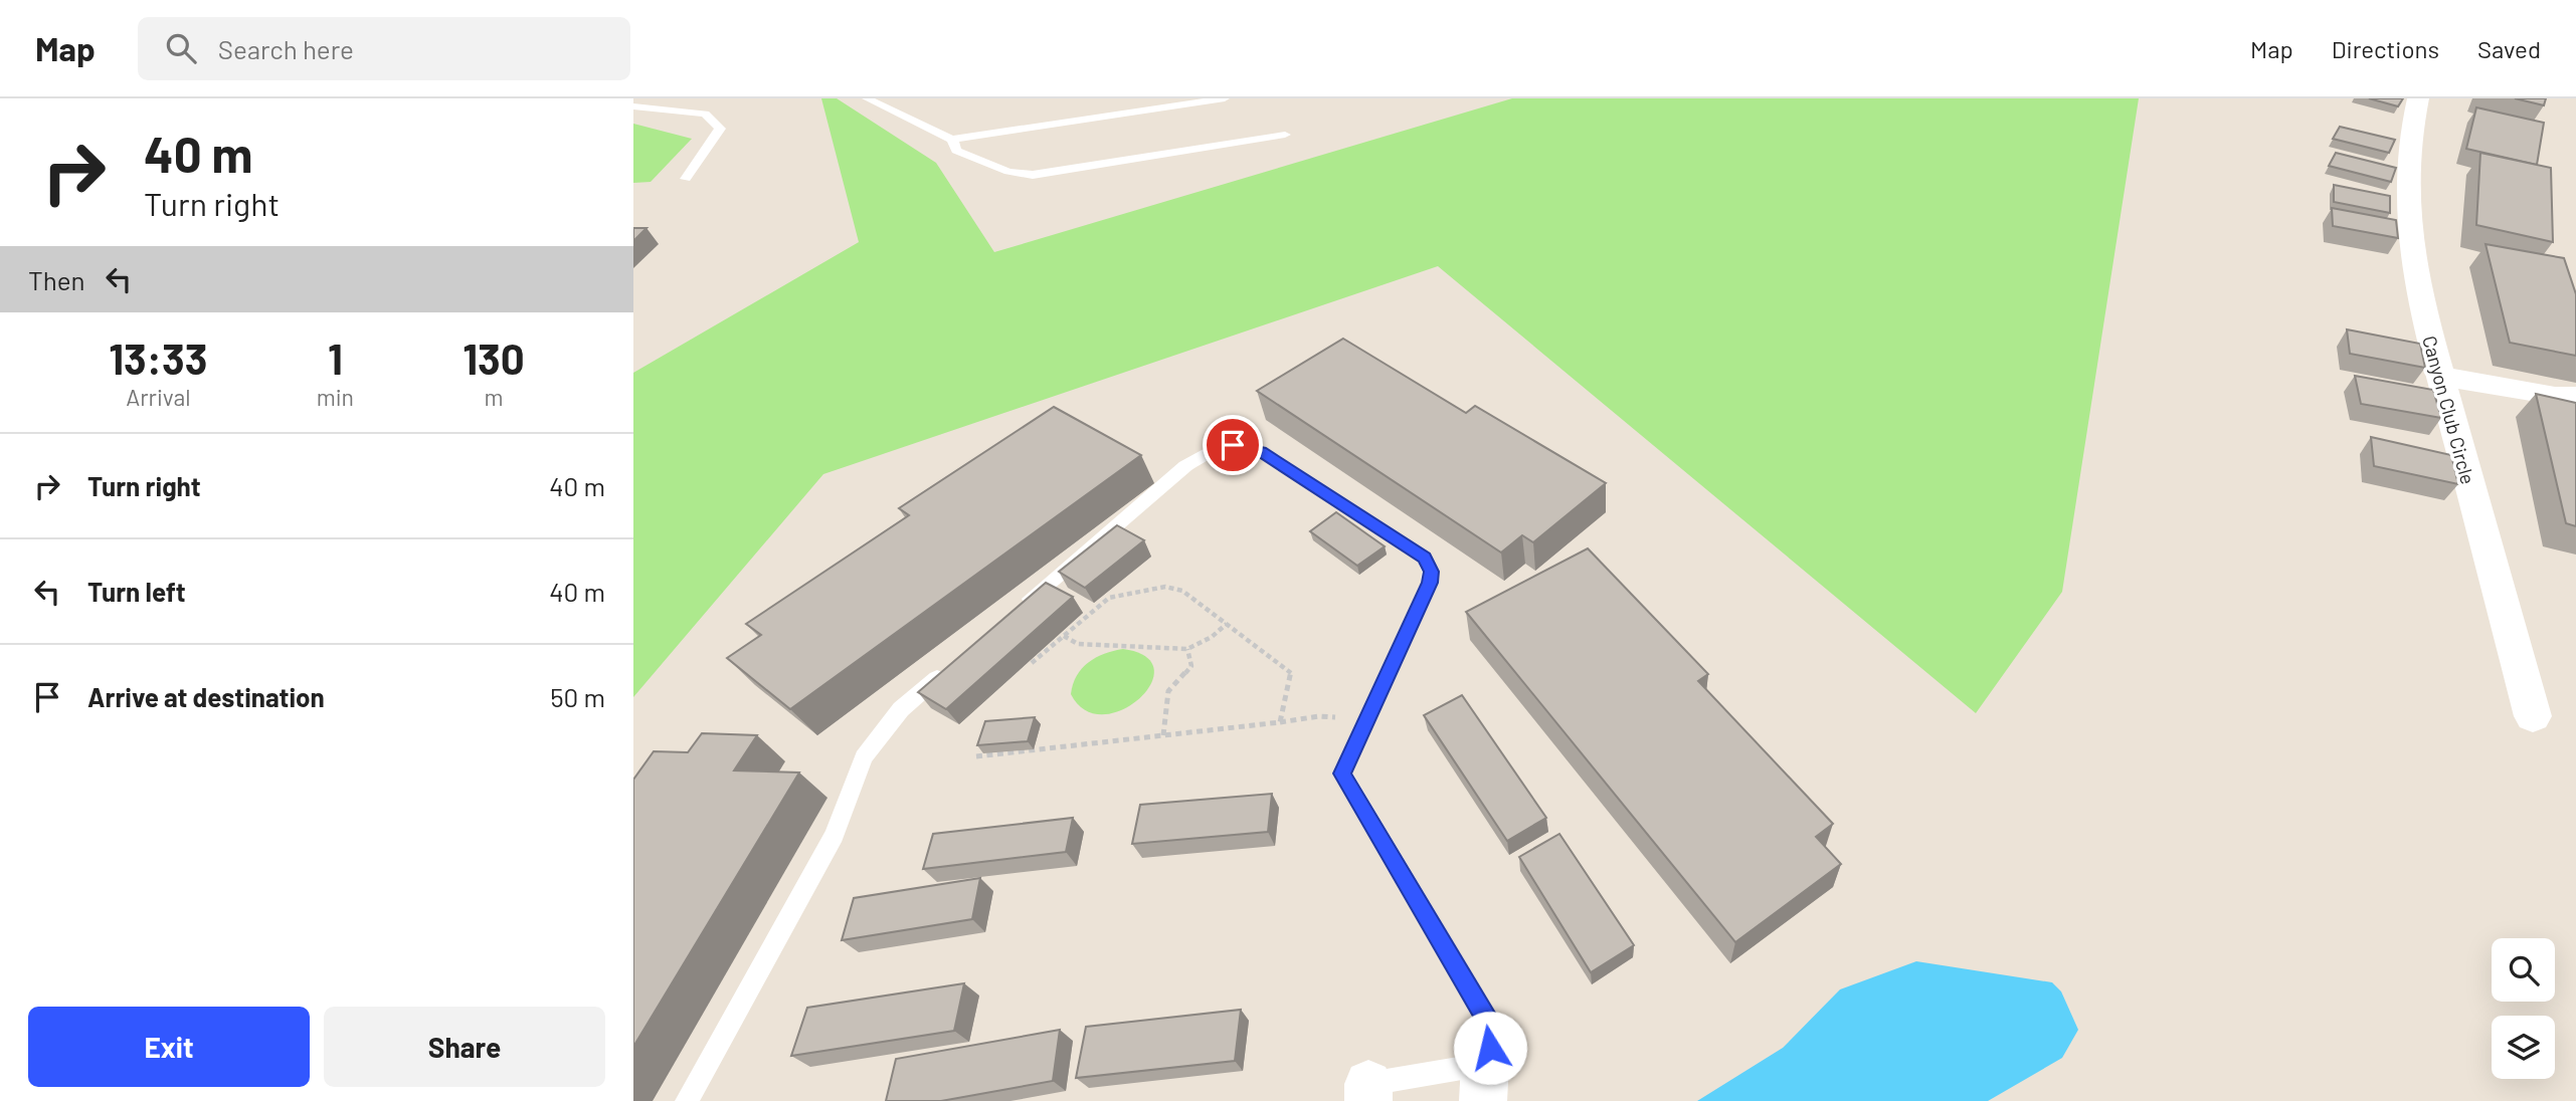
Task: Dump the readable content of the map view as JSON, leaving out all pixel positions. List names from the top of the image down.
{
  "streets": {
    "street": ["Canyon Club Circle"]
  },
  "page": {
    "header": "Map",
    "search": "Search here",
    "nav": ["Map", "Directions", "Saved"],
    "turn": ["40 m", "Turn right"],
    "then": "Then",
    "eta": [
      "13:33",
      "Arrival",
      "1",
      "min",
      "130",
      "m"
    ],
    "list": [
      {
        "name": "Turn right",
        "value": "40 m"
      },
      {
        "name": "Turn left",
        "value": "40 m"
      },
      {
        "name": "Arrive at destination",
        "value": "50 m"
      }
    ],
    "buttons": ["Exit", "Share"]
  }
}
